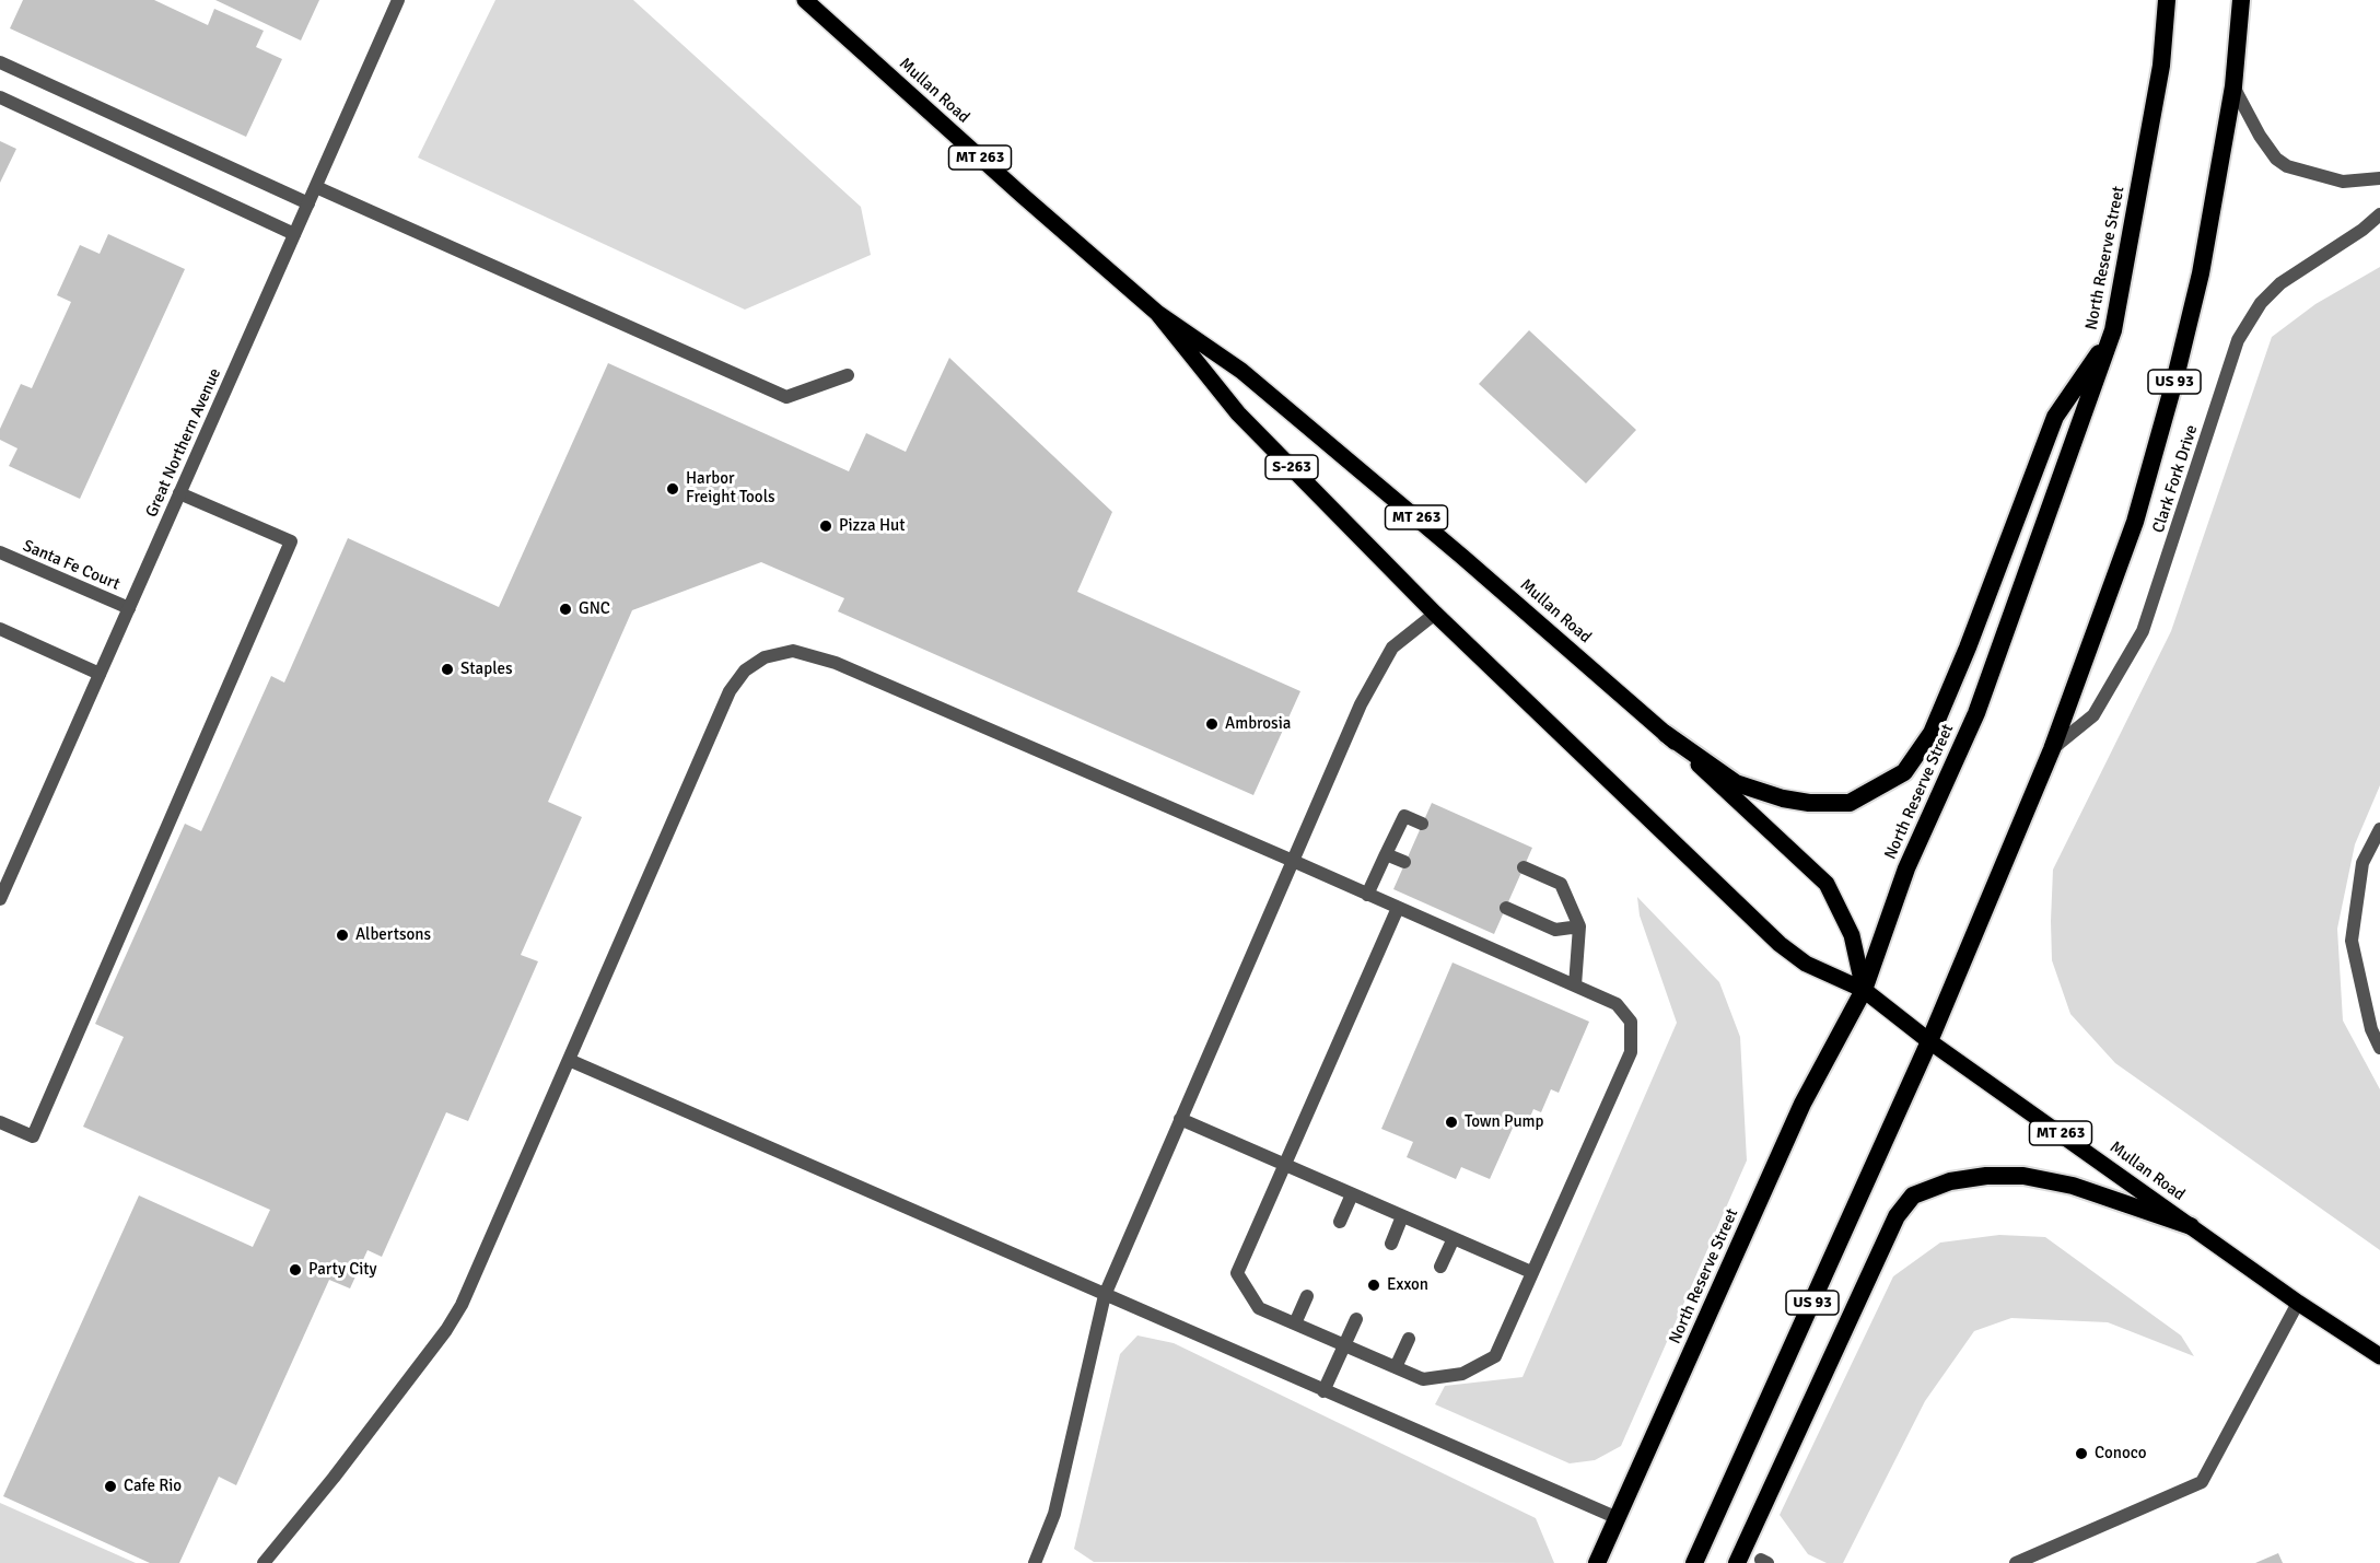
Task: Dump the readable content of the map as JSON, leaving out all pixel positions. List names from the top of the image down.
{
  "streets": {
    "highway": ["North Reserve Street", "US 93"],
    "main road": ["Mullan Road", "MT 263", "S-263"],
    "street": ["Great Northern Avenue", "Clark Fork Drive", "Santa Fe Court"]
  },
  "crossings": [
    ["Mullan Road", "North Reserve Street"],
    ["Mullan Road", "US 93"],
    ["US 93", "Clark Fork Drive"],
    ["Great Northern Avenue", "Santa Fe Court"]
  ],
  "places": [
    "Harbor Freight Tools",
    "Pizza Hut",
    "GNC",
    "Staples",
    "Ambrosia",
    "Albertsons",
    "Town Pump",
    "Party City",
    "Exxon",
    "Conoco",
    "Cafe Rio"
  ]
}
